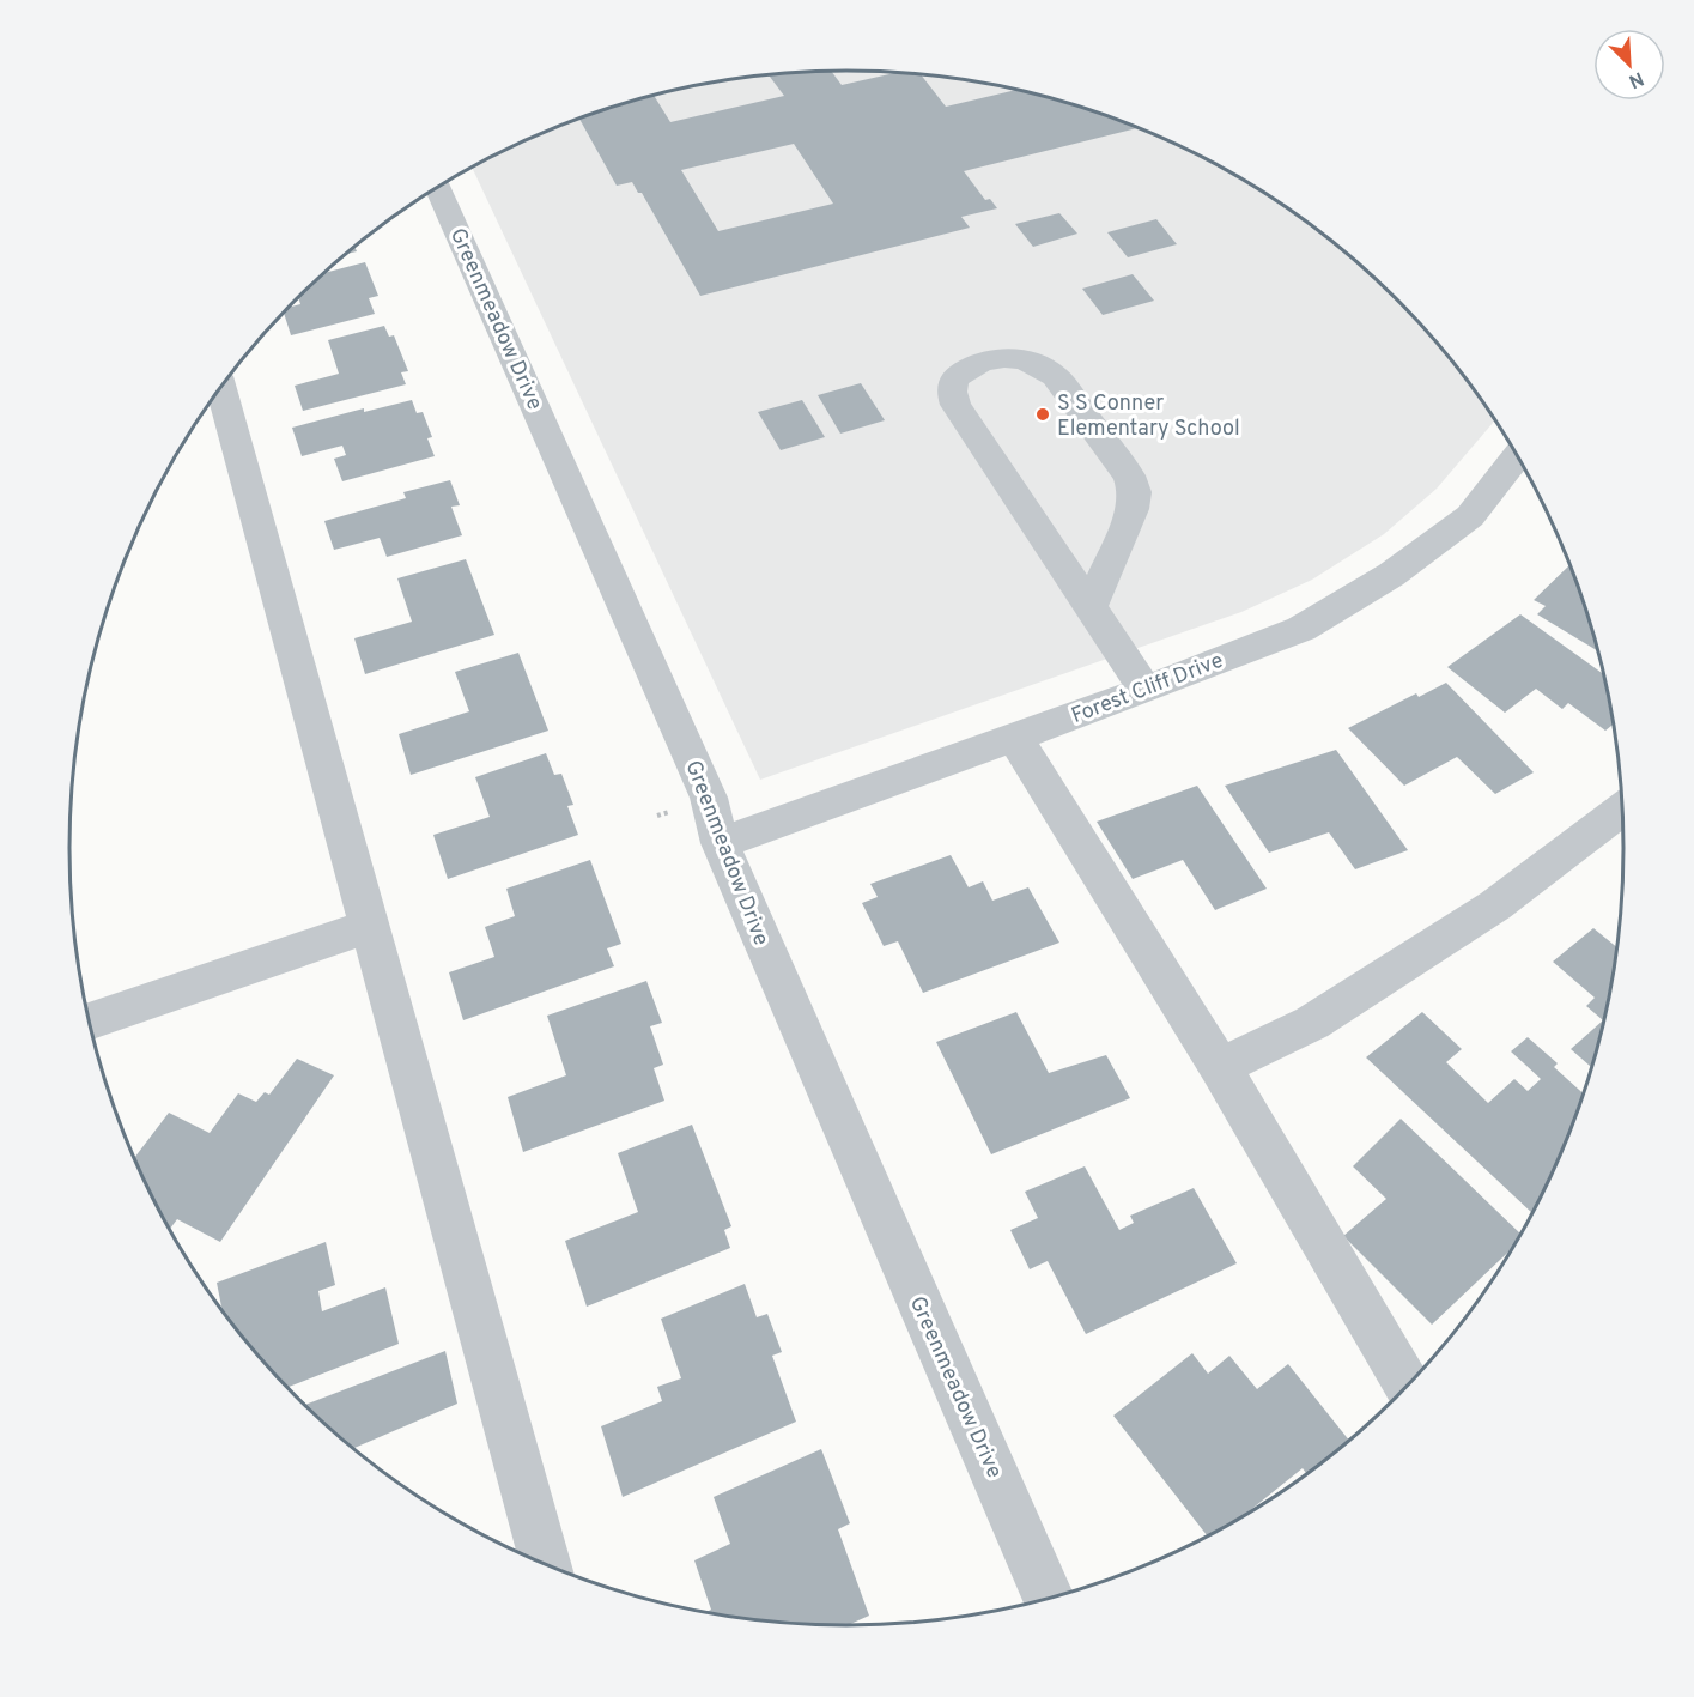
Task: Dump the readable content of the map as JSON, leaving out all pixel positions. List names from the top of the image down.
{
  "streets": {
    "street": ["Greenmeadow Drive", "Forest Cliff Drive"]
  },
  "crossings": [
    ["Greenmeadow Drive", "Forest Cliff Drive"]
  ],
  "places": ["S S Conner Elementary School"],
  "north": "bottom right"
}
